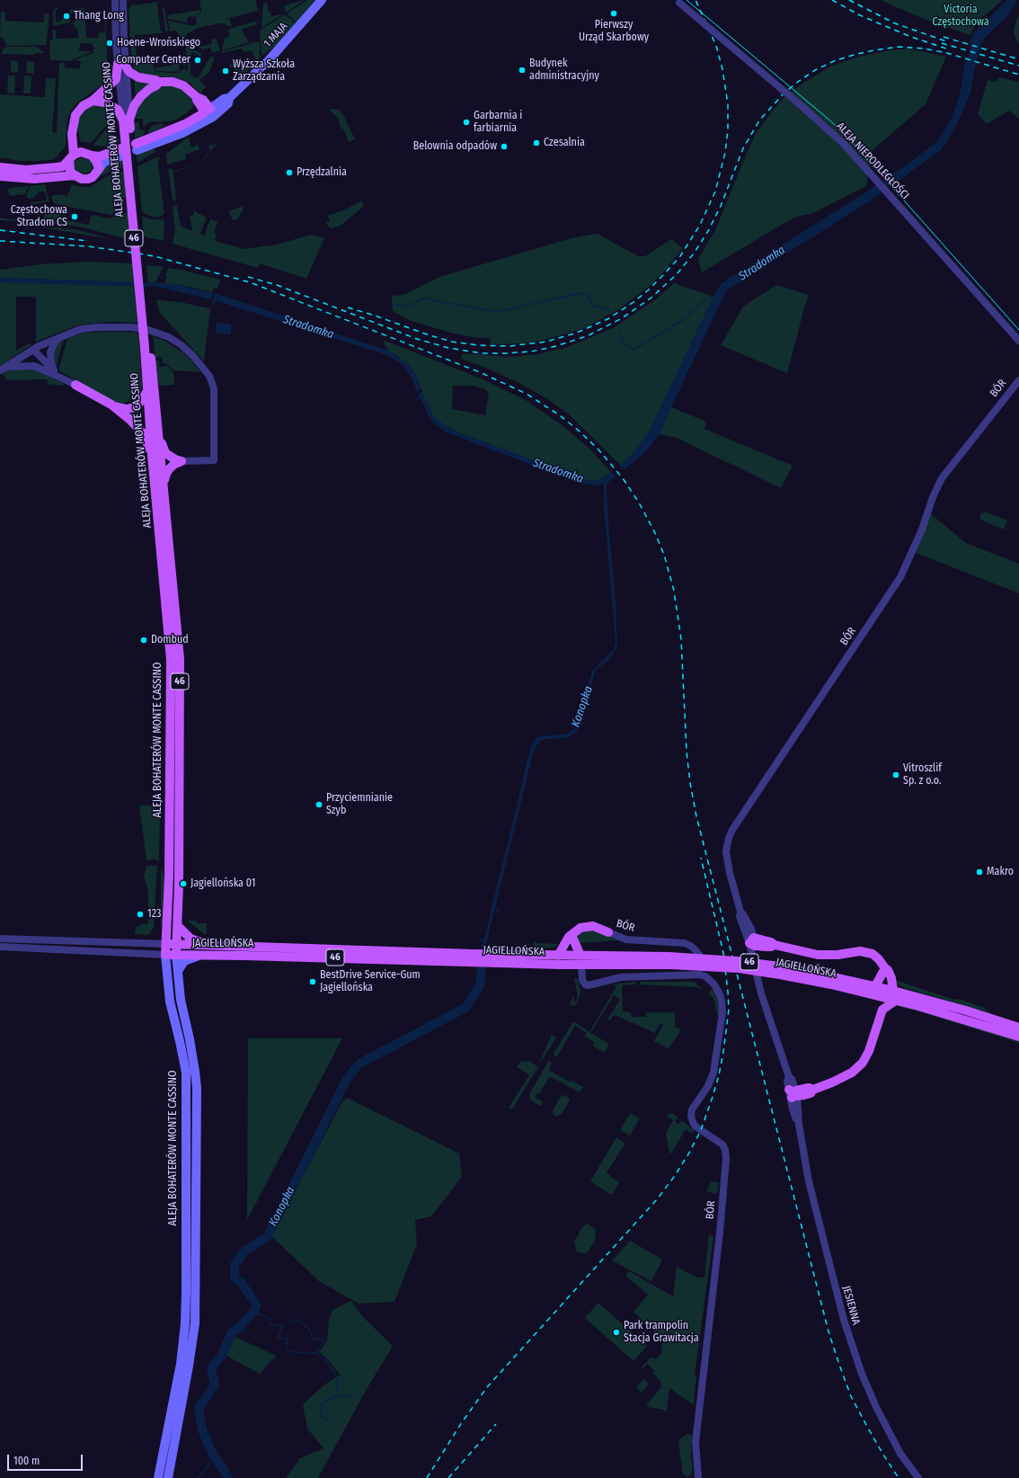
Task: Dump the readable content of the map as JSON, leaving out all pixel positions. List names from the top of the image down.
{
  "streets": {
    "main road": [
      "1 MAJA",
      "ALEJA BOHATERÓW MONTE CASSINO",
      "46",
      "JAGIELLOŃSKA"
    ],
    "street": ["ALEJA NIEPODLEGŁOŚCI", "BÓR", "JESIENNA"]
  },
  "crossings": [
    ["ALEJA BOHATERÓW MONTE CASSINO", "JAGIELLOŃSKA"],
    ["BÓR", "JESIENNA"]
  ],
  "water": ["Stradomka", "Konopka"],
  "parks": ["Victoria Częstochowa"],
  "places": [
    "Pierwszy Urząd Skarbowy",
    "Thang Long",
    "Hoene-Wrońskiego",
    "Computer Center",
    "Budynek administracyjny",
    "Wyższa Szkoła Zarządzania",
    "Garbarnia i farbiarnia",
    "Czesalnia",
    "Belownia odpadów",
    "Przędzalnia",
    "Częstochowa Stradom CS",
    "Dombud",
    "Vitroszlif Sp. z o.o.",
    "Przyciemnianie Szyb",
    "Makro",
    "Jagiellońska 01",
    "123",
    "BestDrive Service-Gum Jagiellońska",
    "Park trampolin Stacja Grawitacja"
  ],
  "scale_bar": "100 m"
}
